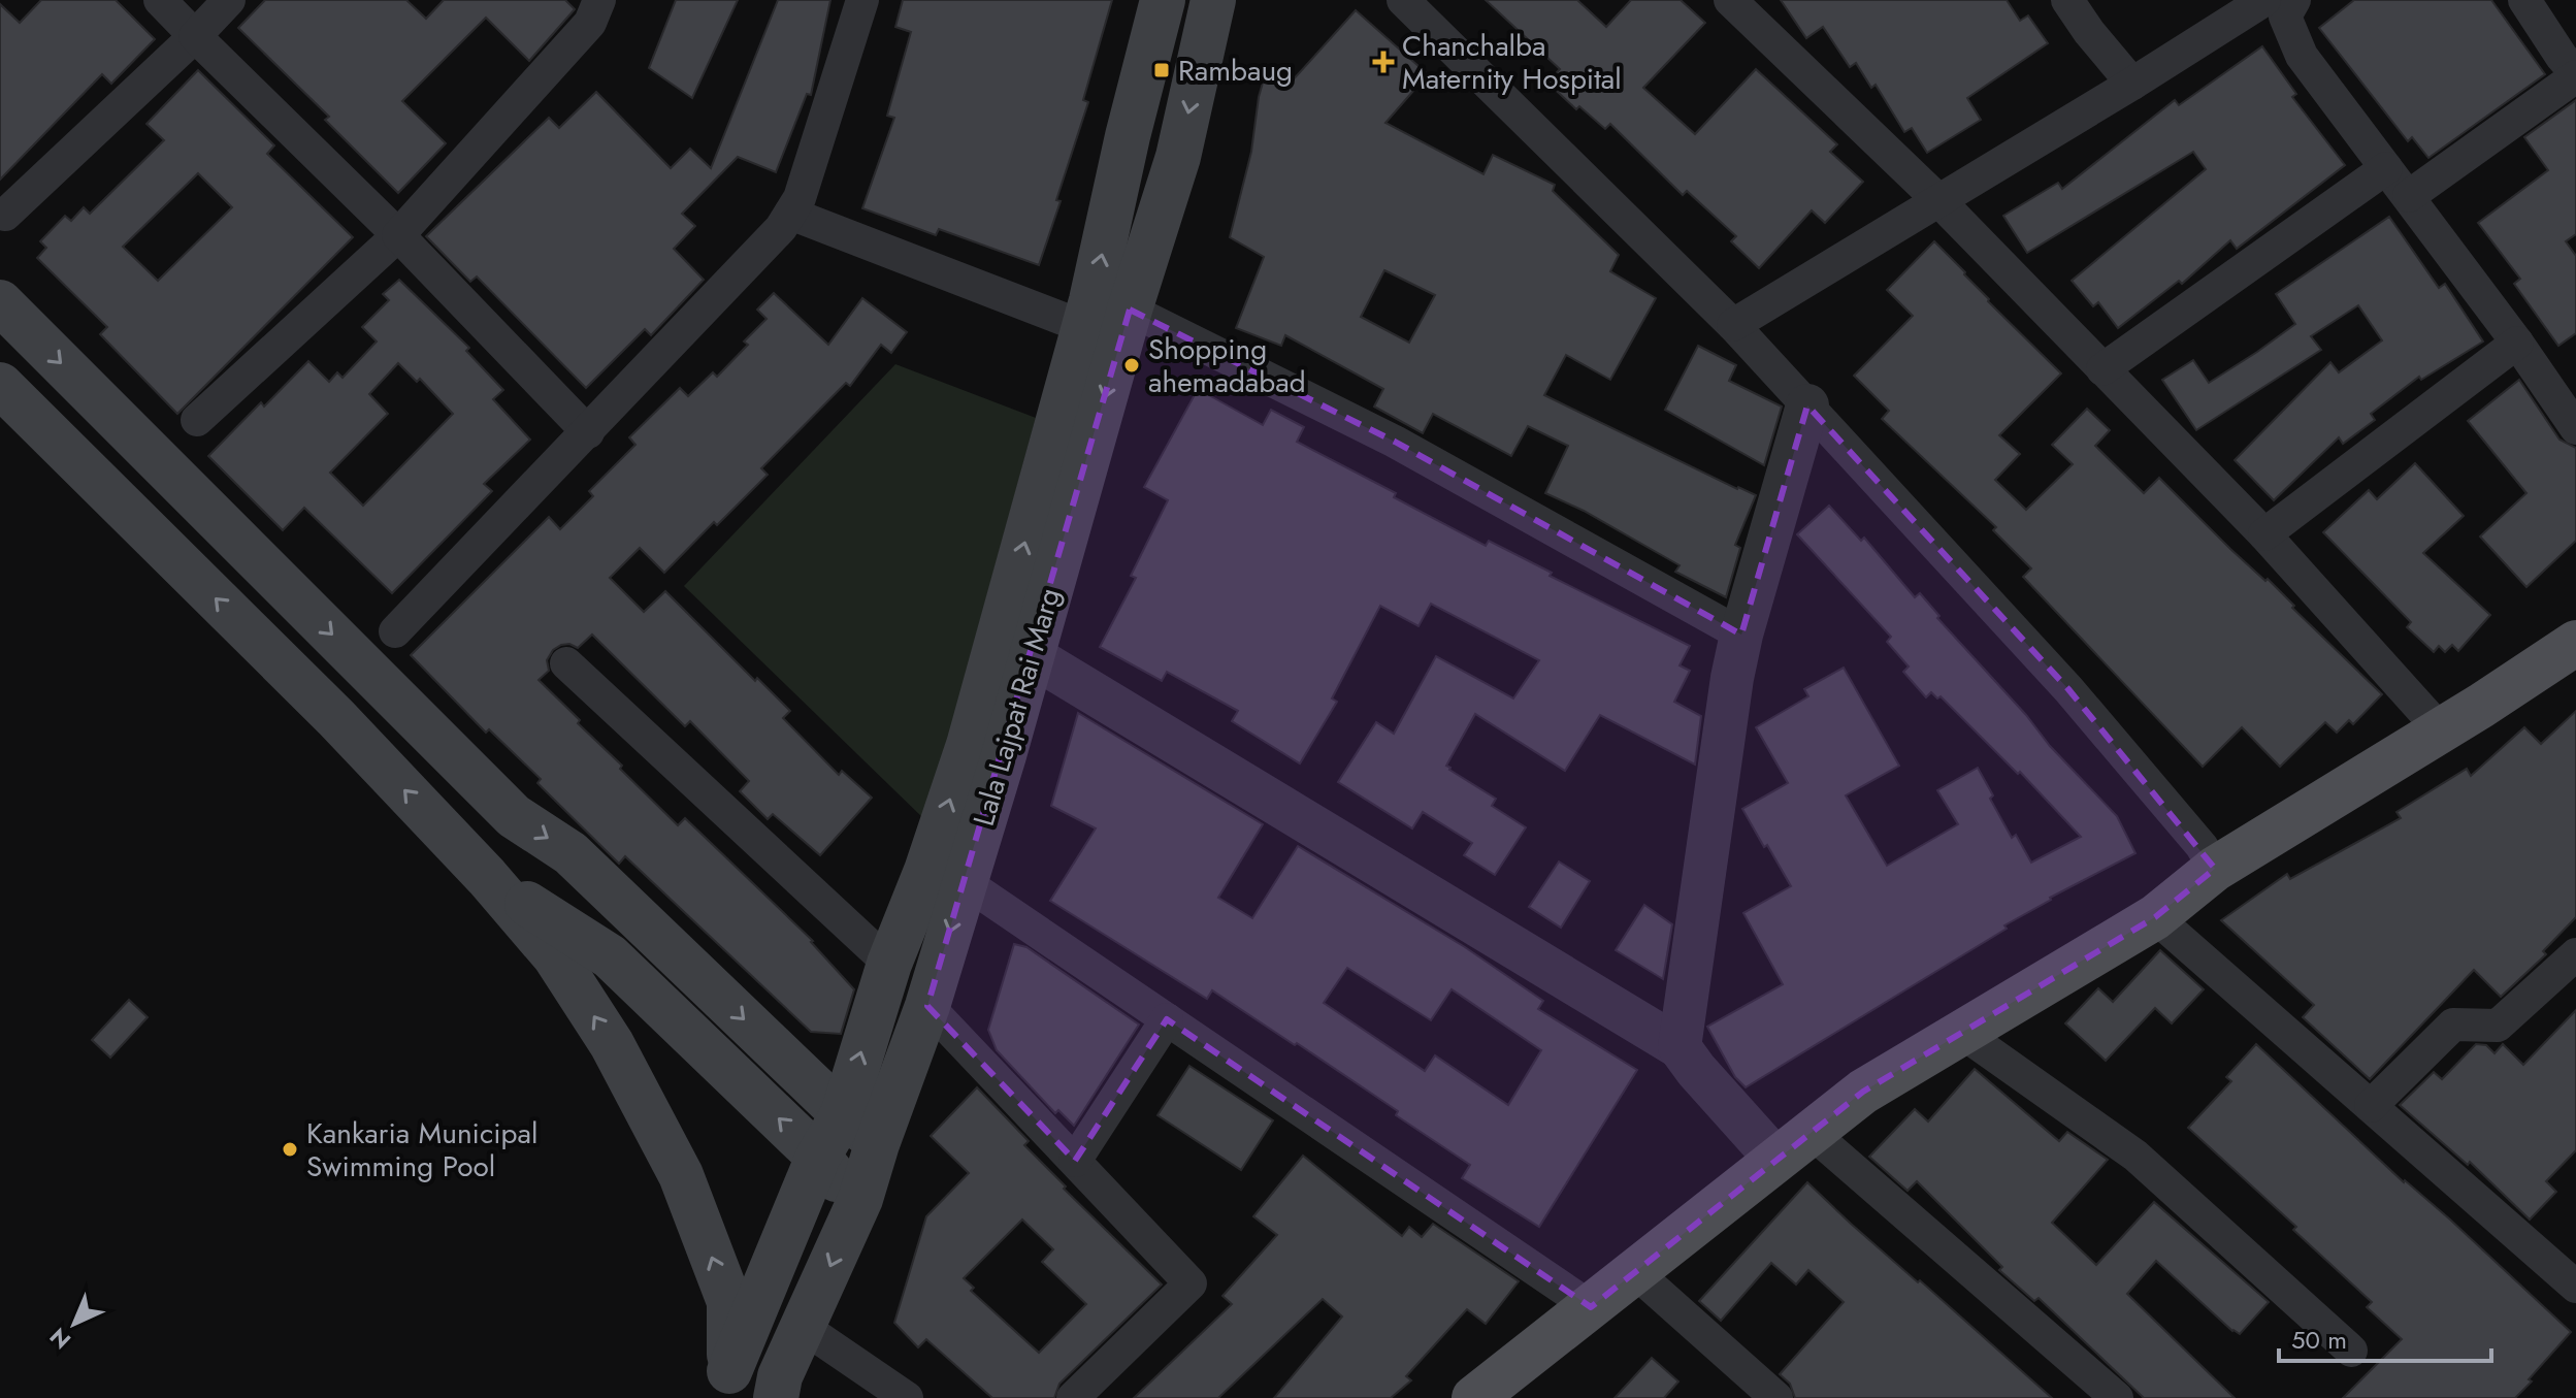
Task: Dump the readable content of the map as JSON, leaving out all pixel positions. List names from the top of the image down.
{
  "streets": {
    "main road": ["Lala Lajpat Rai Marg"]
  },
  "places": {
    "health": ["Chanchalba Maternity Hospital"],
    "transit": ["Rambaug"],
    "other": ["Shopping ahemadabad", "Kankaria Municipal Swimming Pool"]
  },
  "scale_bar": "50 m",
  "north": "bottom left"
}
